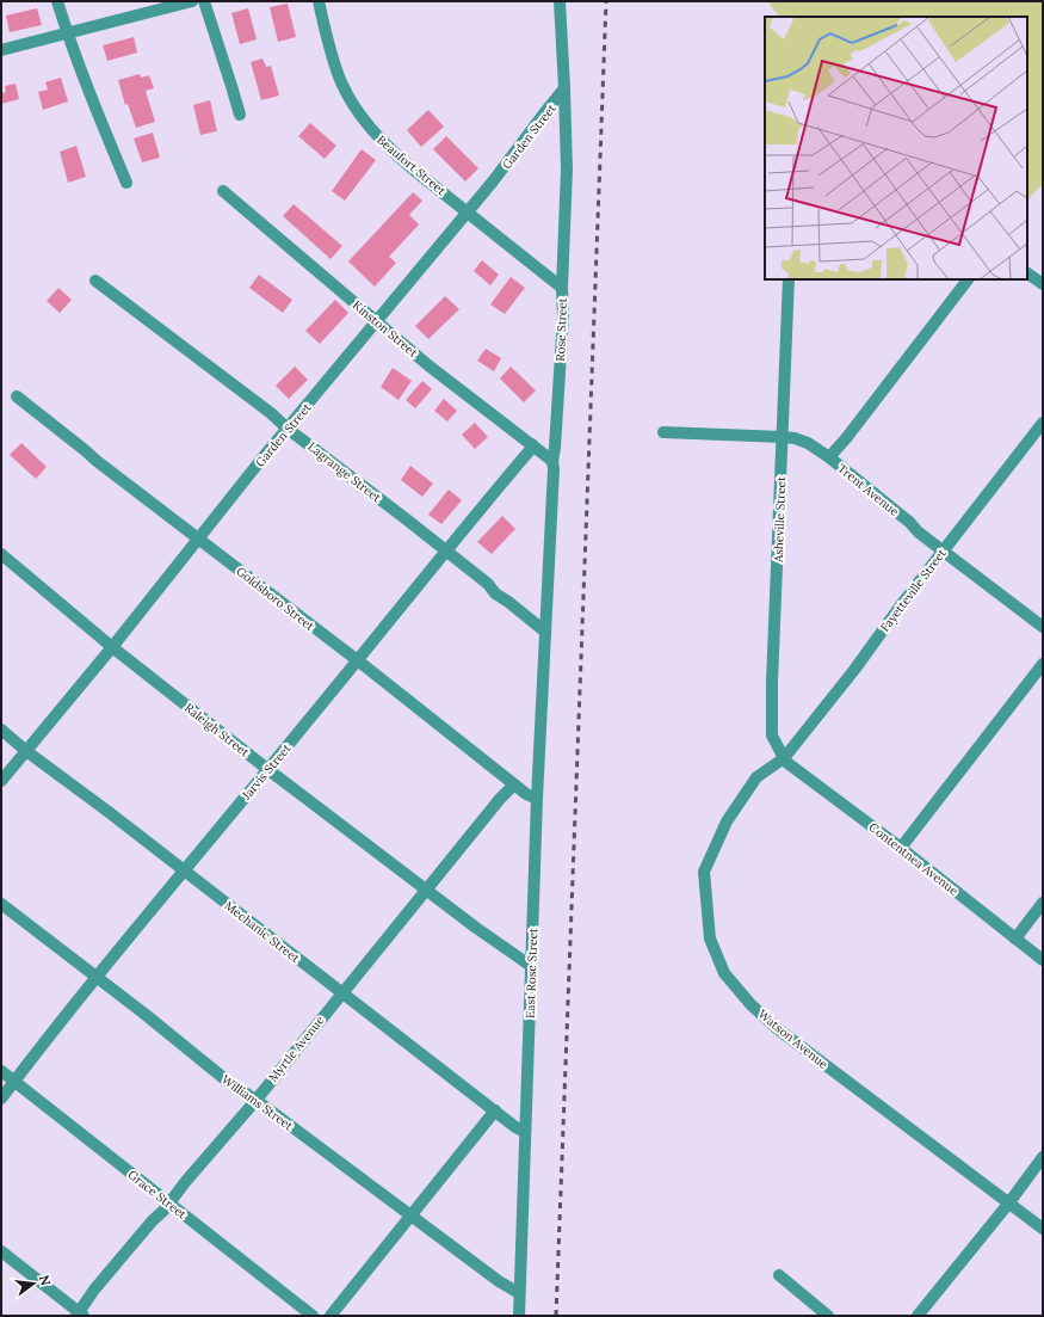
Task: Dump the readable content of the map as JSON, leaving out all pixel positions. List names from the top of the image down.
{
  "streets": {
    "street": [
      "Garden Street",
      "Beaufort Street",
      "Kinston Street",
      "Rose Street",
      "Lagrange Street",
      "Trent Avenue",
      "Asheville Street",
      "Fayetteville Street",
      "Goldsboro Street",
      "Raleigh Street",
      "Jarvis Street",
      "Contentnea Avenue",
      "Mechanic Street",
      "East Rose Street",
      "Watson Avenue",
      "Myrtle Avenue",
      "Williams Street",
      "Grace Street"
    ]
  },
  "crossings": [
    ["Garden Street", "Beaufort Street"],
    ["Garden Street", "Kinston Street"],
    ["Garden Street", "Rose Street"],
    ["Garden Street", "Lagrange Street"],
    ["Garden Street", "Goldsboro Street"],
    ["Garden Street", "Raleigh Street"],
    ["Garden Street", "Mechanic Street"],
    ["Beaufort Street", "Rose Street"],
    ["Kinston Street", "Rose Street"],
    ["Kinston Street", "Jarvis Street"],
    ["Rose Street", "Lagrange Street"],
    ["Rose Street", "East Rose Street"],
    ["Lagrange Street", "Jarvis Street"],
    ["Lagrange Street", "East Rose Street"],
    ["Trent Avenue", "Asheville Street"],
    ["Trent Avenue", "Fayetteville Street"],
    ["Asheville Street", "Fayetteville Street"],
    ["Asheville Street", "Contentnea Avenue"],
    ["Asheville Street", "Watson Avenue"],
    ["Fayetteville Street", "Contentnea Avenue"],
    ["Fayetteville Street", "Watson Avenue"],
    ["Goldsboro Street", "Jarvis Street"],
    ["Goldsboro Street", "East Rose Street"],
    ["Goldsboro Street", "Myrtle Avenue"],
    ["Raleigh Street", "Jarvis Street"],
    ["Raleigh Street", "East Rose Street"],
    ["Raleigh Street", "Myrtle Avenue"],
    ["Jarvis Street", "Mechanic Street"],
    ["Jarvis Street", "Williams Street"],
    ["Jarvis Street", "Grace Street"],
    ["Contentnea Avenue", "Watson Avenue"],
    ["Mechanic Street", "East Rose Street"],
    ["Mechanic Street", "Myrtle Avenue"],
    ["East Rose Street", "Williams Street"],
    ["Myrtle Avenue", "Williams Street"],
    ["Myrtle Avenue", "Grace Street"]
  ],
  "north": "right"
}
